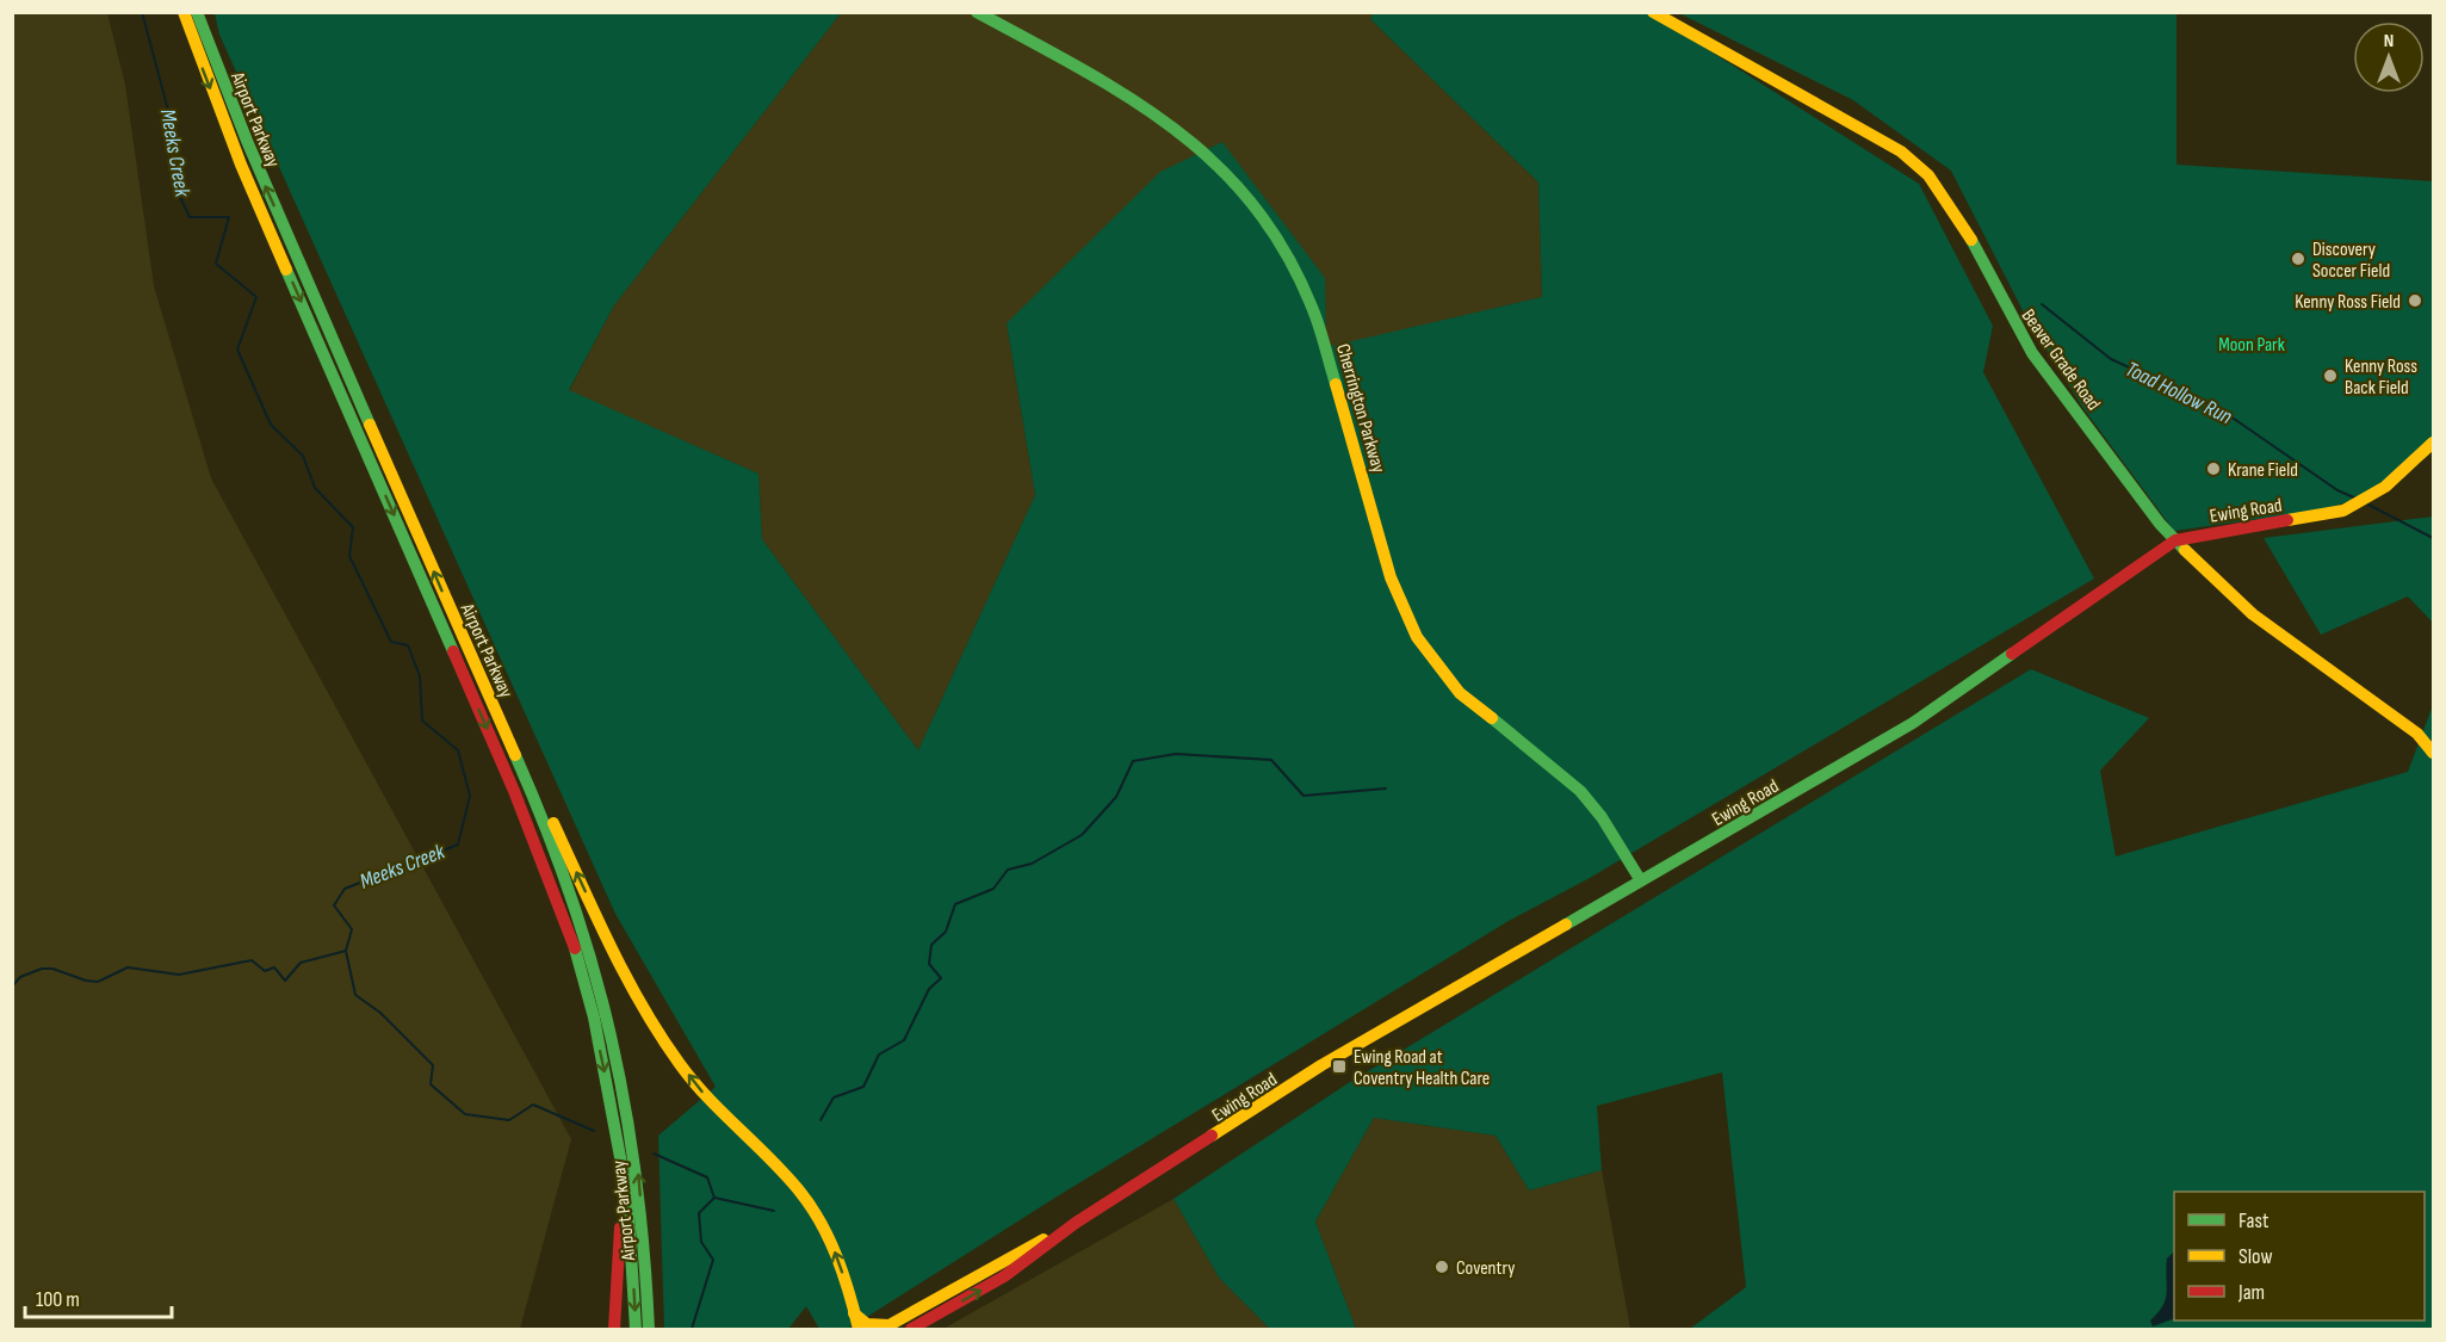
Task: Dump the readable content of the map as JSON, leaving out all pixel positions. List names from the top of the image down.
{
  "streets": {
    "main road": [
      "Airport Parkway",
      "Beaver Grade Road",
      "Cherrington Parkway",
      "Ewing Road"
    ]
  },
  "crossings": [
    ["Beaver Grade Road", "Ewing Road"],
    ["Cherrington Parkway", "Ewing Road"]
  ],
  "water": ["Meeks Creek", "Toad Hollow Run"],
  "parks": ["Moon Park"],
  "places": {
    "other": [
      "Discovery Soccer Field",
      "Kenny Ross Field",
      "Kenny Ross Back Field",
      "Krane Field",
      "Coventry"
    ],
    "transit": ["Ewing Road at Coventry Health Care"]
  },
  "legend": ["Fast", "Slow", "Jam"],
  "scale_bar": "100 m",
  "north": "top"
}
